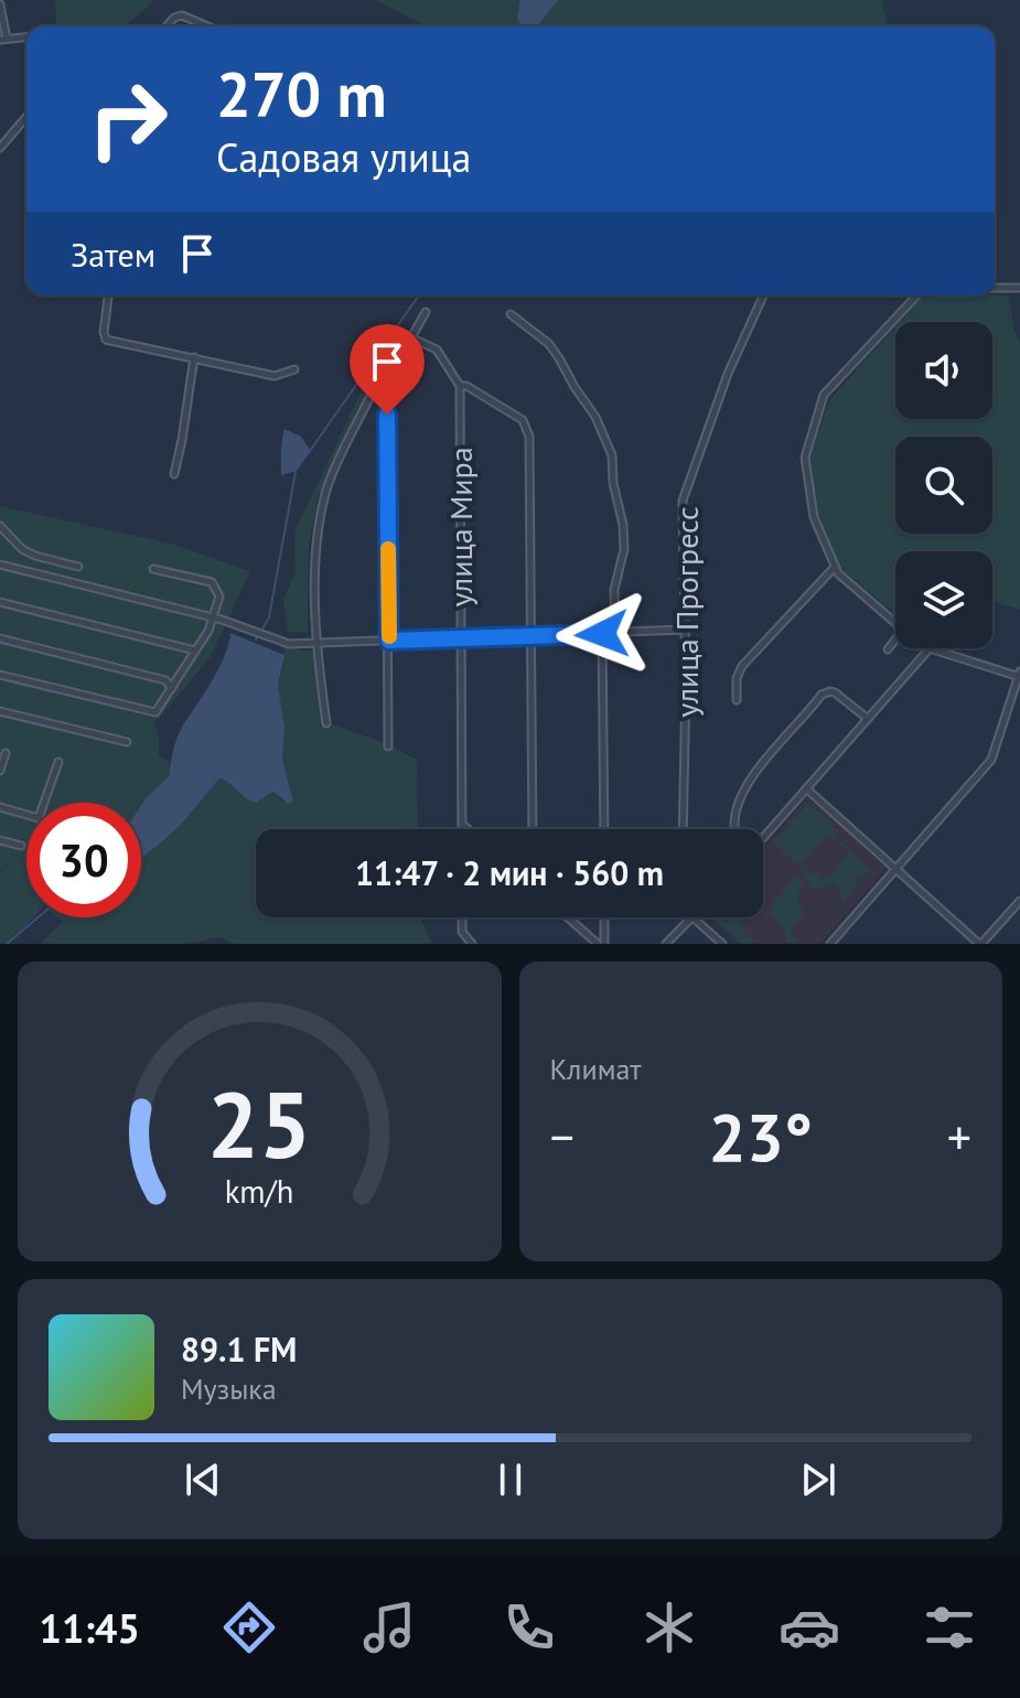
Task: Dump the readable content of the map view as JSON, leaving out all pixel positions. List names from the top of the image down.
{
  "streets": {
    "street": ["улица Мира", "улица Прогресс"]
  },
  "page": {
    "turn": ["270 m", "Садовая улица"],
    "then": "Затем",
    "limit": "30",
    "trip": "11:47 · 2 мин · 560 m",
    "tile": "Климат",
    "heat": ["−", "23°", "+"],
    "song": ["89.1 FM", "Музыка"],
    "tabs": "11:45",
    "gauge": ["25", "km/h"]
  }
}
